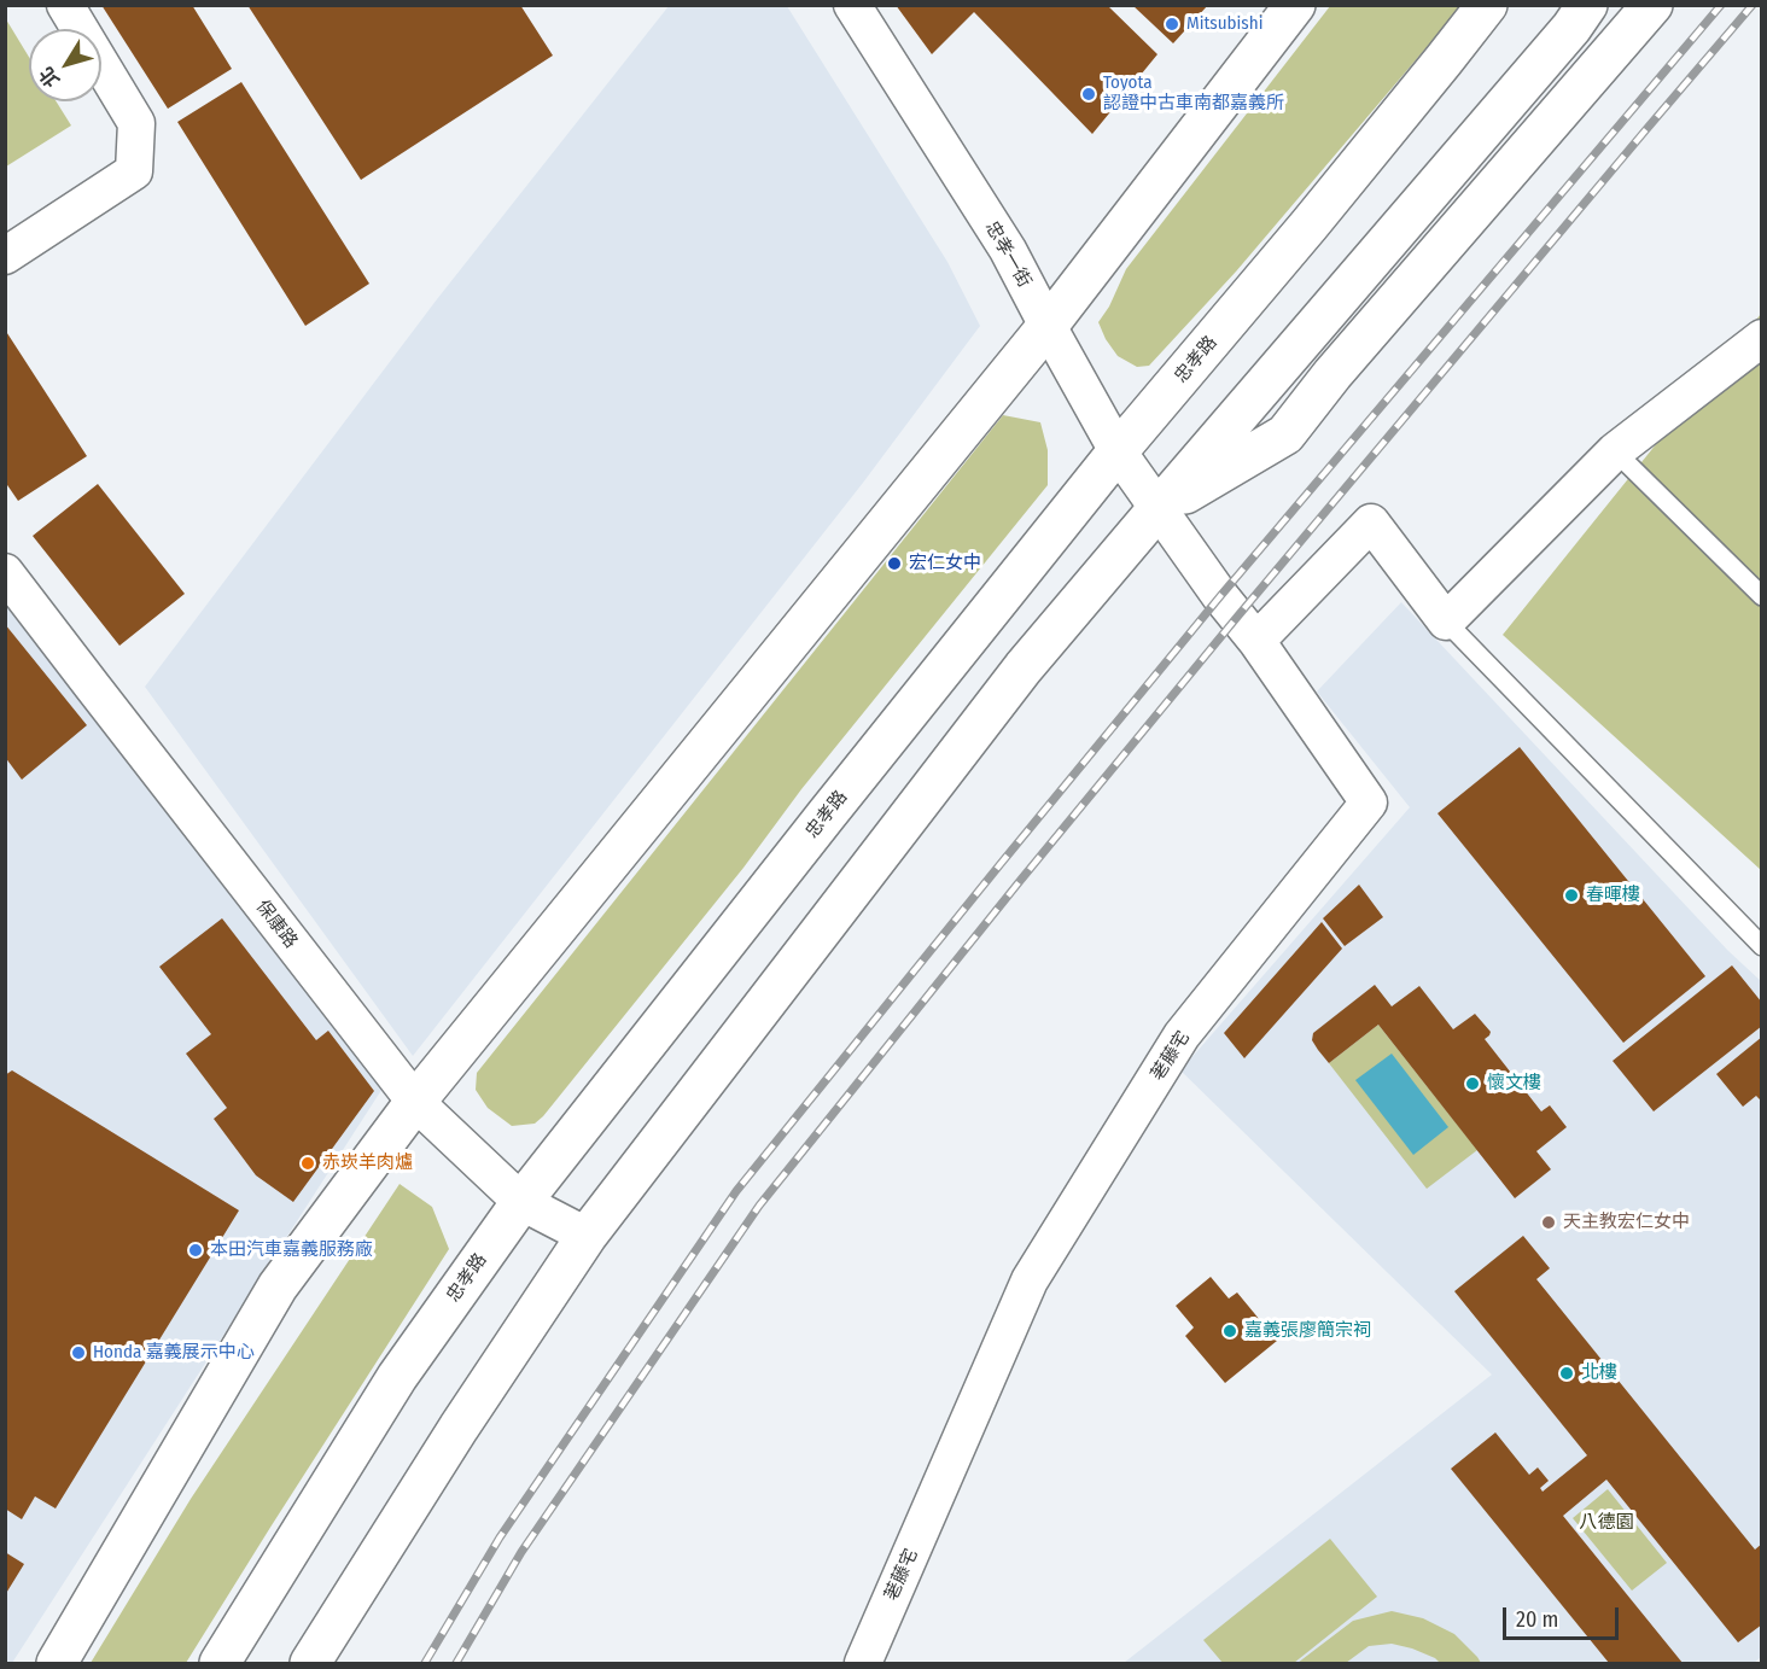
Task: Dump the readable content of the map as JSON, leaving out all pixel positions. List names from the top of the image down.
{
  "streets": {
    "main road": ["忠孝路"],
    "street": ["忠孝一街", "保康路", "荖藤宅"]
  },
  "crossings": [
    ["忠孝一街", "忠孝路"],
    ["忠孝一街", "荖藤宅"],
    ["忠孝路", "保康路"]
  ],
  "parks": ["八德園"],
  "places": [
    "Mitsubishi",
    "Toyota 認證中古車南都嘉義所",
    "宏仁女中",
    "春暉樓",
    "懷文樓",
    "赤崁羊肉爐",
    "天主教宏仁女中",
    "本田汽車嘉義服務廠",
    "嘉義張廖簡宗祠",
    "Honda 嘉義展示中心",
    "北樓"
  ],
  "scale_bar": "20 m",
  "north": "bottom left"
}
